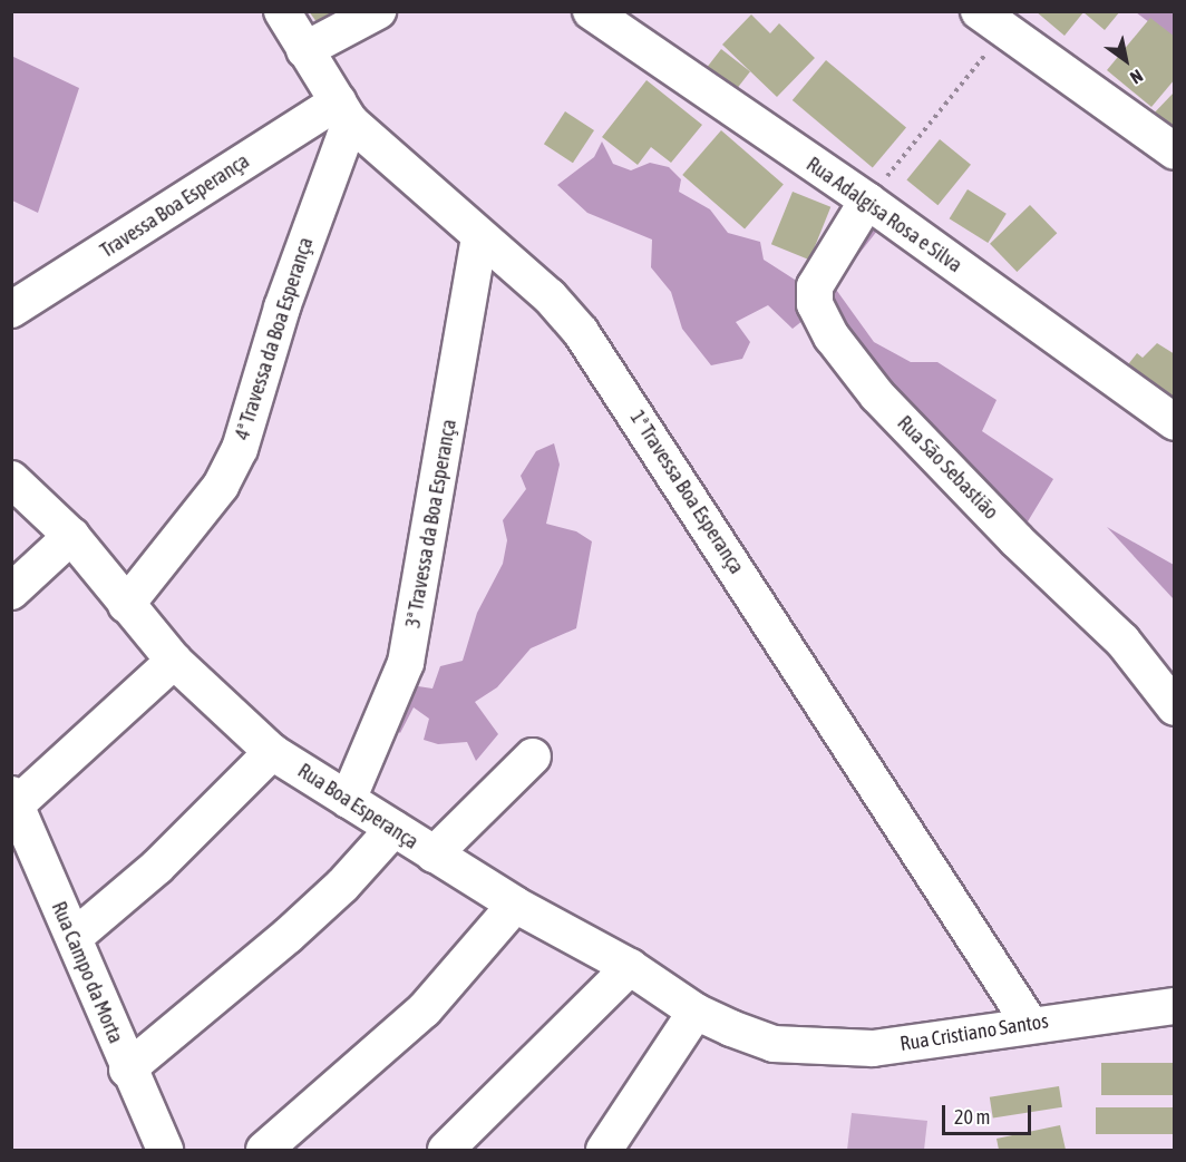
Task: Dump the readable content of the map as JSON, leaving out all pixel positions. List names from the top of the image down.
{
  "streets": {
    "street": [
      "Travessa Boa Esperança",
      "Rua Adalgisa Rosa e Silva",
      "4ª Travessa da Boa Esperança",
      "Rua São Sebastião",
      "1ª Travessa Boa Esperança",
      "3ª Travessa da Boa Esperança",
      "Rua Boa Esperança",
      "Rua Campo da Morta",
      "Rua Cristiano Santos"
    ]
  },
  "crossings": [
    ["Travessa Boa Esperança", "4ª Travessa da Boa Esperança"],
    ["Travessa Boa Esperança", "1ª Travessa Boa Esperança"],
    ["Rua Adalgisa Rosa e Silva", "Rua São Sebastião"],
    ["4ª Travessa da Boa Esperança", "1ª Travessa Boa Esperança"],
    ["4ª Travessa da Boa Esperança", "Rua Boa Esperança"],
    ["1ª Travessa Boa Esperança", "3ª Travessa da Boa Esperança"],
    ["1ª Travessa Boa Esperança", "Rua Cristiano Santos"],
    ["3ª Travessa da Boa Esperança", "Rua Boa Esperança"],
    ["Rua Boa Esperança", "Rua Cristiano Santos"]
  ],
  "scale_bar": "20 m",
  "north": "bottom right"
}
